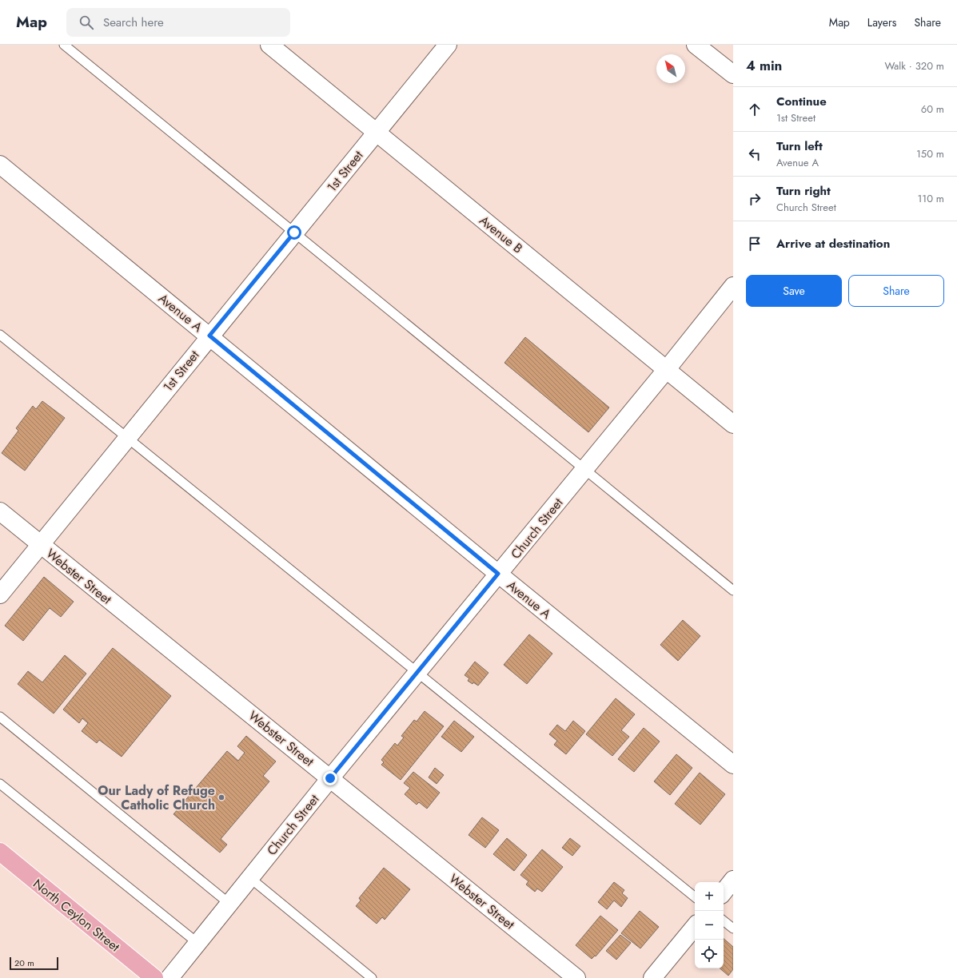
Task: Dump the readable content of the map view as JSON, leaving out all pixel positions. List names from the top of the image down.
{
  "streets": {
    "main road": ["North Ceylon Street"],
    "street": [
      "1st Street",
      "Avenue B",
      "Avenue A",
      "Church Street",
      "Webster Street"
    ]
  },
  "crossings": [
    ["1st Street", "Avenue B"],
    ["1st Street", "Avenue A"],
    ["1st Street", "Webster Street"],
    ["Avenue B", "Church Street"],
    ["Avenue A", "Church Street"],
    ["Church Street", "Webster Street"]
  ],
  "places": ["Our Lady of Refuge Catholic Church"],
  "scale_bar": "20 m",
  "north": "top left",
  "page": {
    "header": "Map",
    "search": "Search here",
    "nav": ["Map", "Layers", "Share"],
    "heading": ["4 min", "Walk · 320 m"],
    "list": [
      ["Continue", "1st Street", "60 m"],
      ["Turn left", "Avenue A", "150 m"],
      ["Turn right", "Church Street", "110 m"],
      "Arrive at destination"
    ],
    "buttons": ["Save", "Share"],
    "map_buttons": ["+", "−"],
    "scale": "20 m"
  }
}
